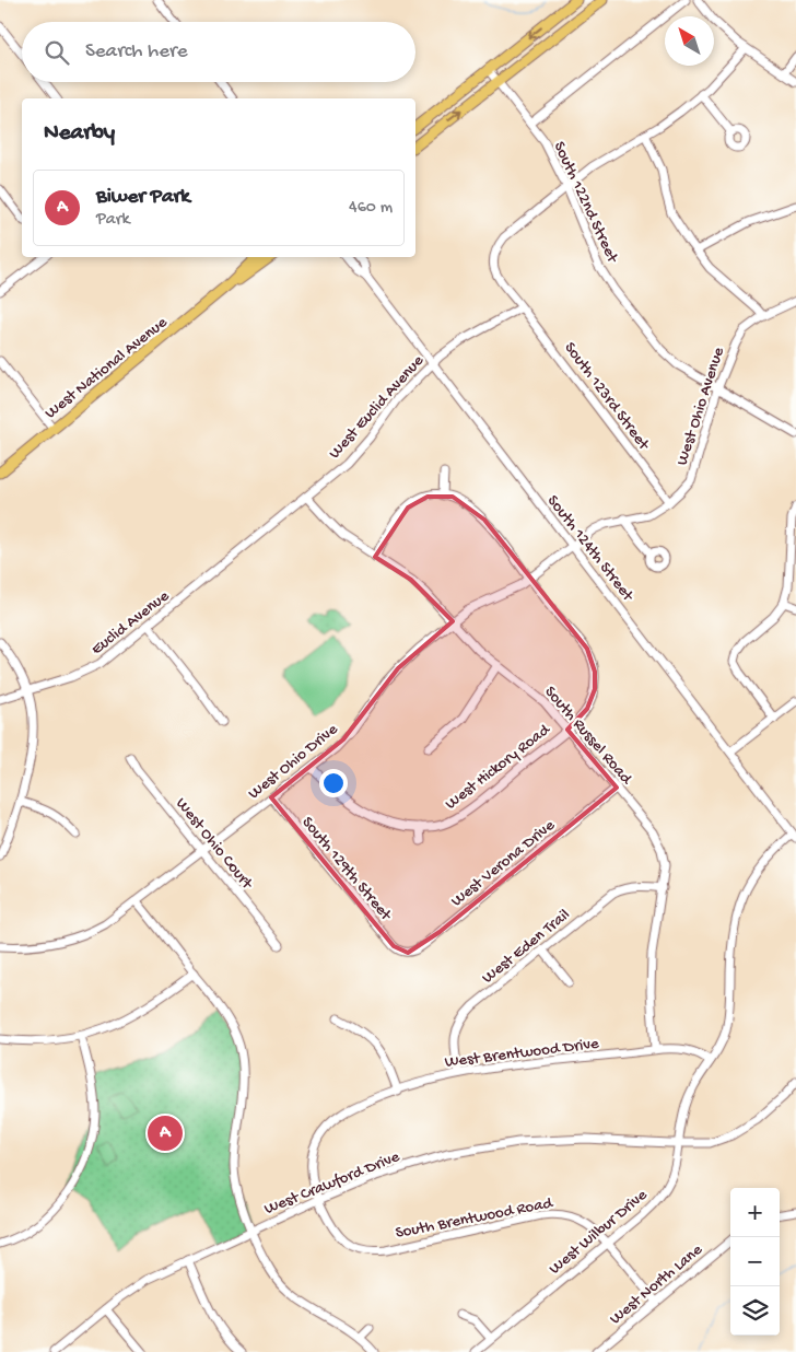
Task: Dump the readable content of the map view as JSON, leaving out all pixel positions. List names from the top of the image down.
{
  "streets": {
    "main road": ["West National Avenue"],
    "street": [
      "South 122nd Street",
      "South 123rd Street",
      "West Euclid Avenue",
      "West Ohio Avenue",
      "South 124th Street",
      "Euclid Avenue",
      "South Russel Road",
      "West Ohio Drive",
      "West Hickory Road",
      "West Ohio Court",
      "West Verona Drive",
      "South 129th Street",
      "West Eden Trail",
      "West Brentwood Drive",
      "West Crawford Drive",
      "South Brentwood Road",
      "West Wilbur Drive",
      "West North Lane"
    ]
  },
  "crossings": [
    ["South 122nd Street", "West Ohio Avenue"],
    ["South 123rd Street", "West Euclid Avenue"],
    ["South 123rd Street", "West Ohio Avenue"],
    ["West Euclid Avenue", "South 124th Street"],
    ["West Euclid Avenue", "Euclid Avenue"],
    ["West Euclid Avenue", "South Russel Road"],
    ["West Ohio Avenue", "South 124th Street"],
    ["West Ohio Avenue", "West Ohio Drive"],
    ["South 124th Street", "West Ohio Drive"],
    ["South 124th Street", "West Wilbur Drive"],
    ["South Russel Road", "West Ohio Drive"],
    ["South Russel Road", "West Hickory Road"],
    ["South Russel Road", "West Verona Drive"],
    ["South Russel Road", "West Eden Trail"],
    ["South Russel Road", "West Brentwood Drive"],
    ["West Ohio Drive", "West Hickory Road"],
    ["West Ohio Drive", "West Ohio Court"],
    ["West Ohio Drive", "South 129th Street"],
    ["West Verona Drive", "South 129th Street"],
    ["West Eden Trail", "West Brentwood Drive"],
    ["West Brentwood Drive", "West Crawford Drive"],
    ["West Brentwood Drive", "South Brentwood Road"],
    ["West Brentwood Drive", "West Wilbur Drive"],
    ["West Crawford Drive", "South Brentwood Road"],
    ["West Crawford Drive", "West Wilbur Drive"],
    ["South Brentwood Road", "West Wilbur Drive"],
    ["South Brentwood Road", "West North Lane"]
  ],
  "north": "top left",
  "page": {
    "search": "Search here",
    "heading": "Nearby",
    "list": [
      {
        "mark": "A",
        "name": "Biwer Park",
        "note": "Park",
        "value": "460 m"
      }
    ],
    "pins": "A",
    "map_buttons": ["+", "−"]
  }
}
